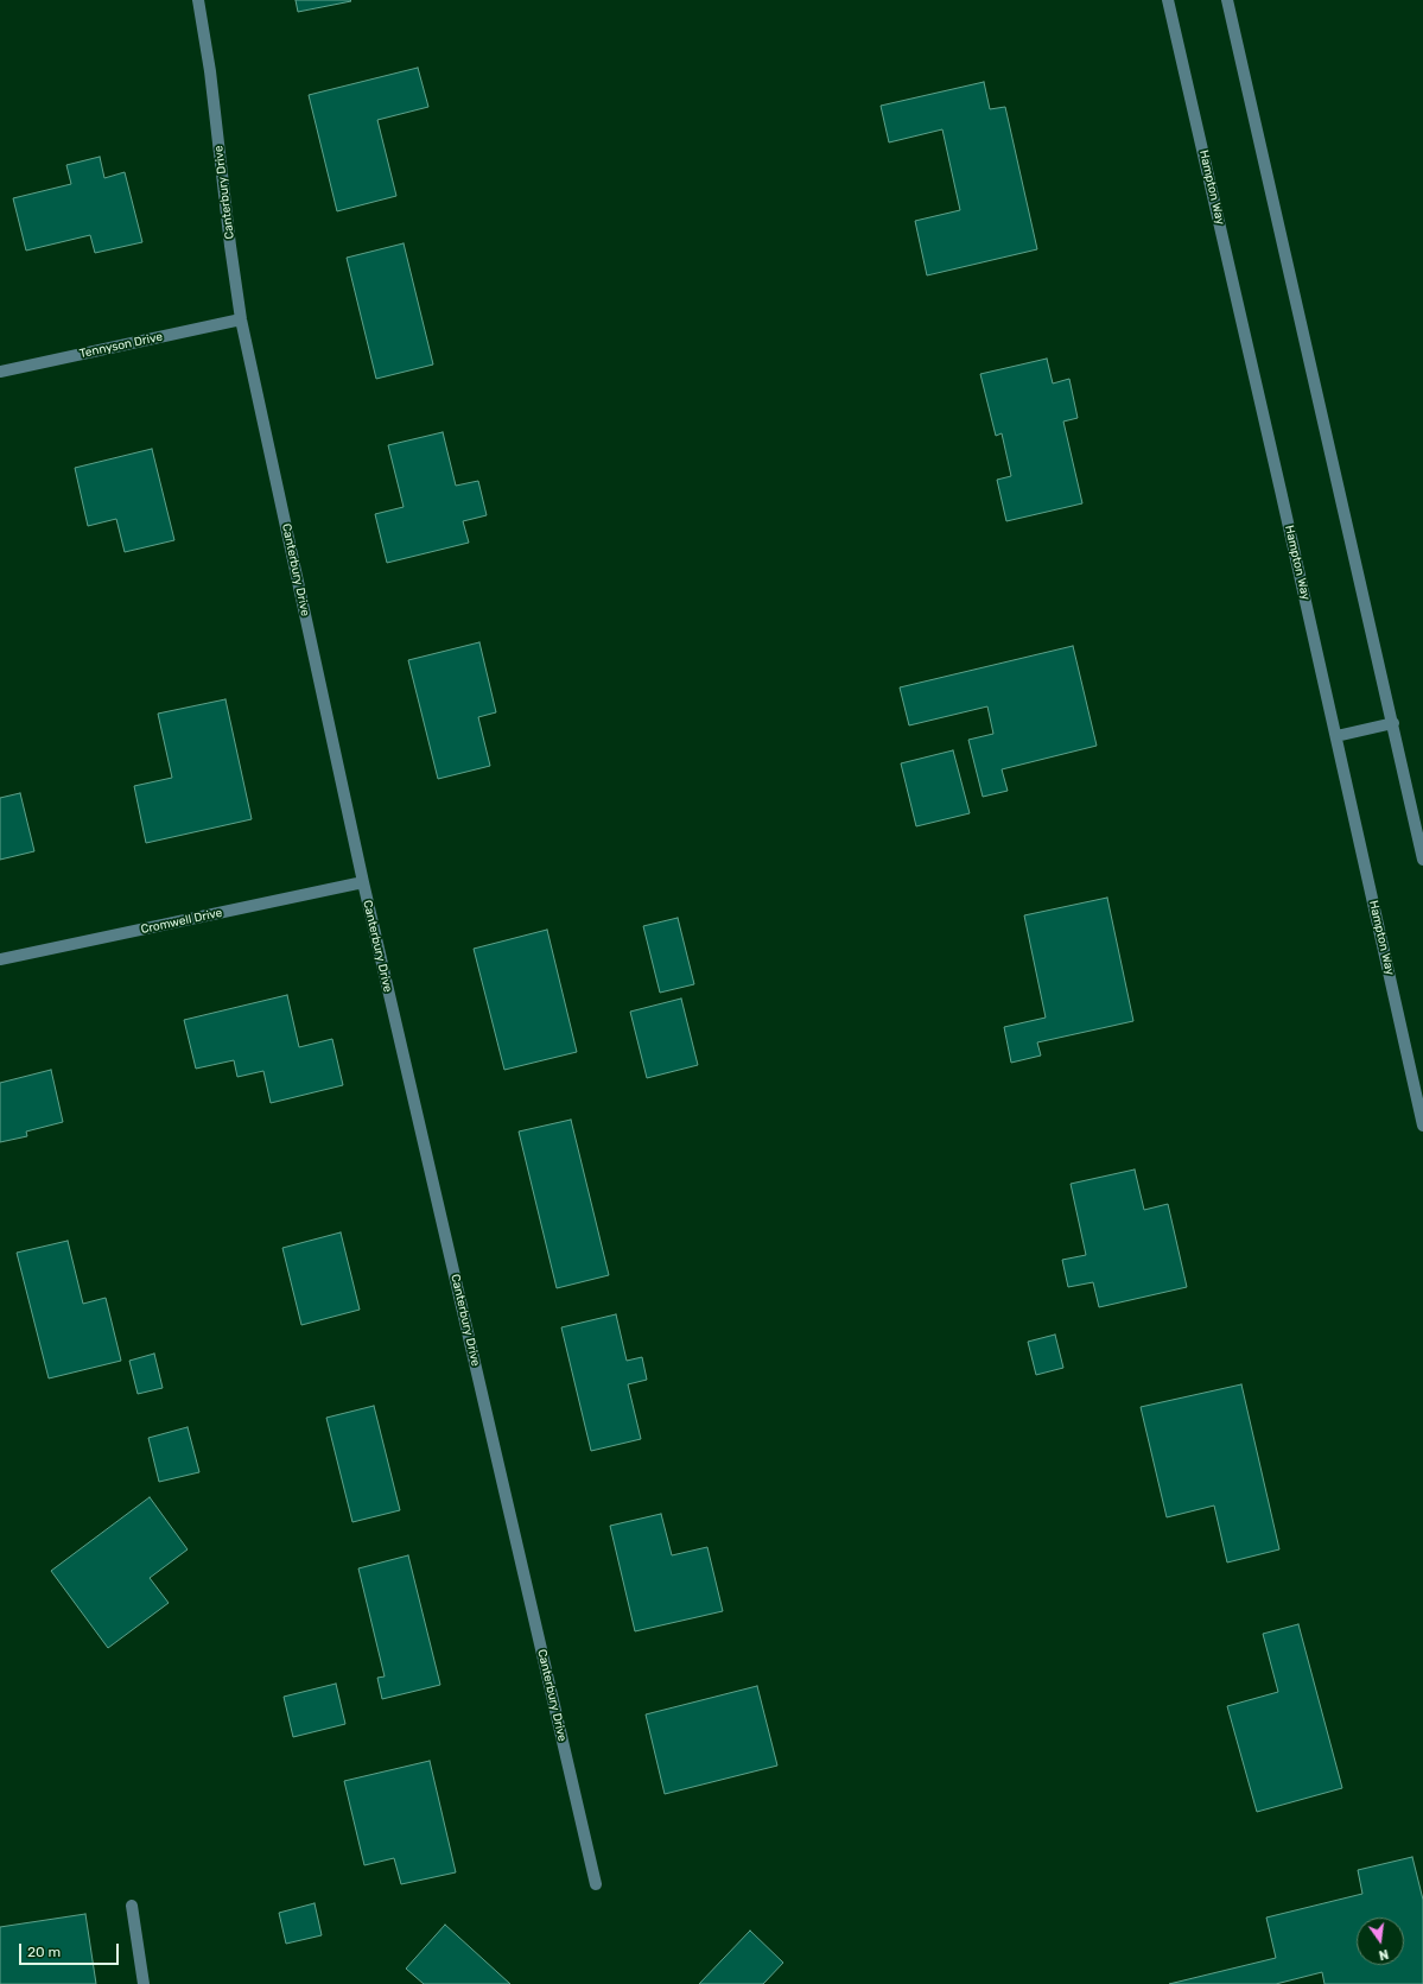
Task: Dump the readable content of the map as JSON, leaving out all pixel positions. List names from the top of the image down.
{
  "streets": {
    "street": [
      "Hampton Way",
      "Canterbury Drive",
      "Tennyson Drive",
      "Cromwell Drive"
    ]
  },
  "crossings": [
    ["Canterbury Drive", "Tennyson Drive"],
    ["Canterbury Drive", "Cromwell Drive"]
  ],
  "scale_bar": "20 m",
  "north": "bottom"
}
